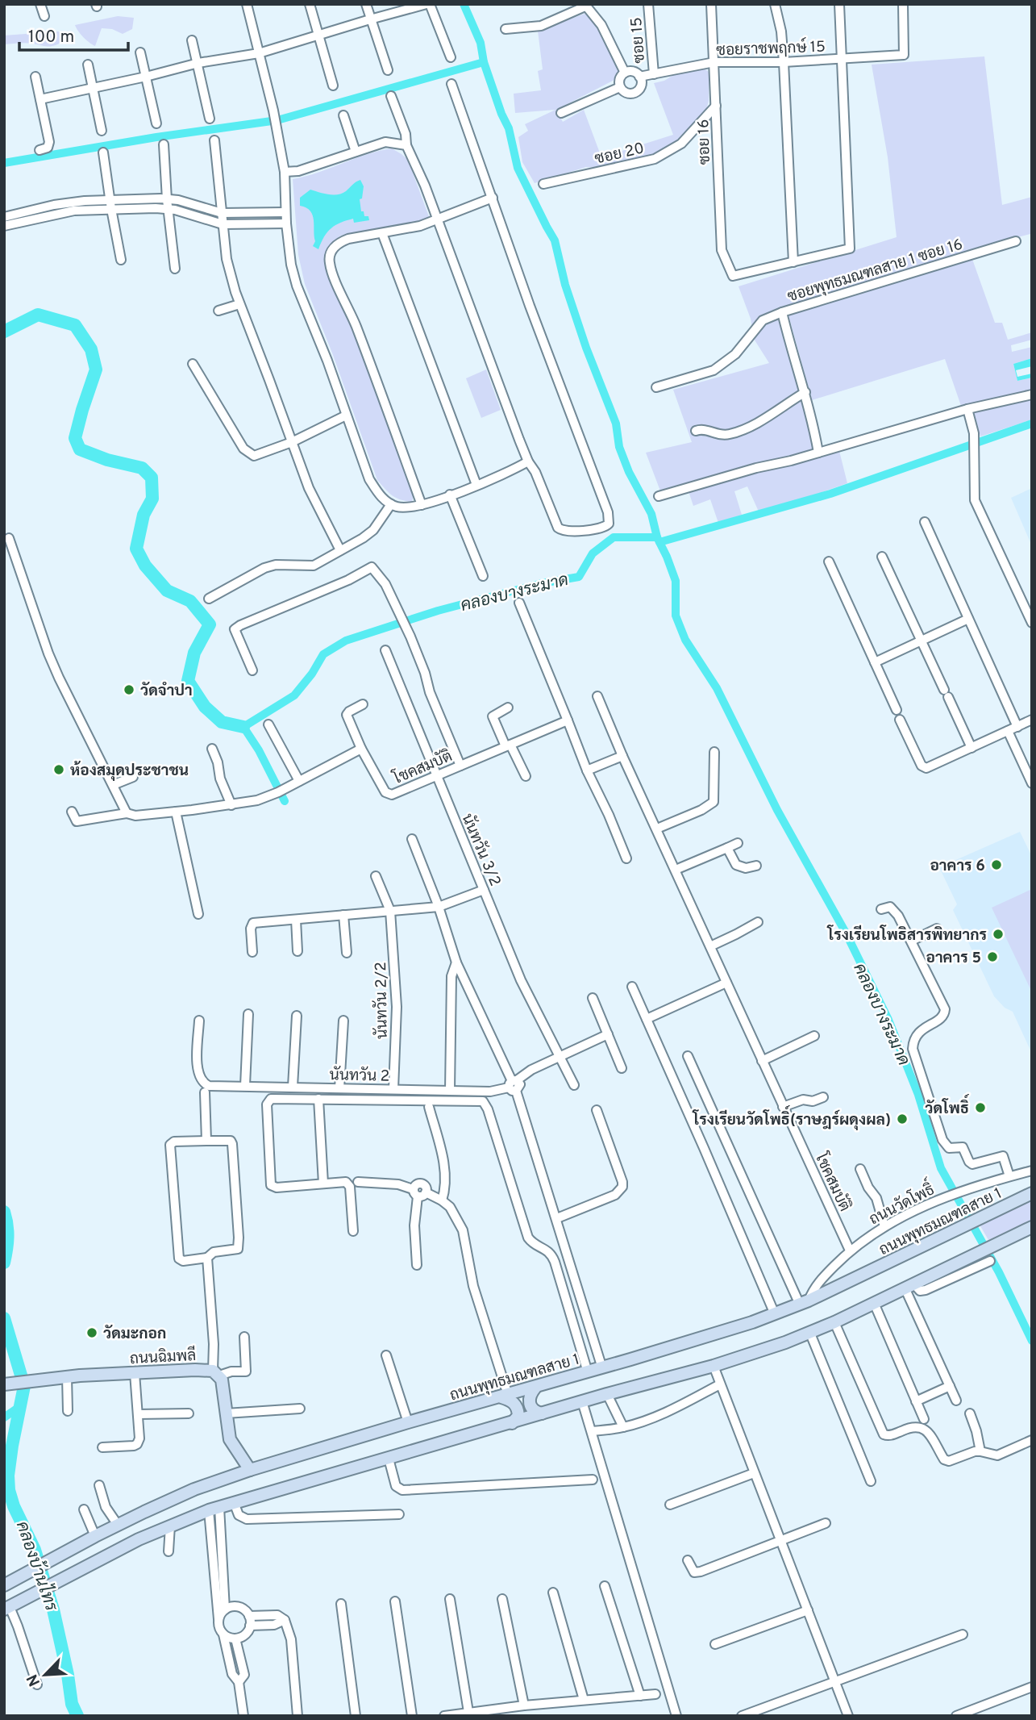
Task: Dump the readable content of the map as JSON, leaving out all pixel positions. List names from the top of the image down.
{
  "streets": {
    "main road": ["ถนนพุทธมณฑลสาย 1", "ถนนฉิมพลี"],
    "street": [
      "ซอย 15",
      "ซอยราชพฤกษ์ 15",
      "ซอย 16",
      "ซอย 20",
      "ซอยพุทธมณฑลสาย 1 ซอย 16",
      "โชคสมบัติ",
      "นันทวัน 3/2",
      "นันทวัน 2/2",
      "นันทวัน 2",
      "ถนนวัดโพธิ์"
    ]
  },
  "crossings": [
    ["ซอย 15", "ซอยราชพฤกษ์ 15"],
    ["ซอยราชพฤกษ์ 15", "ซอย 16"],
    ["ซอย 16", "ซอย 20"],
    ["โชคสมบัติ", "นันทวัน 3/2"],
    ["โชคสมบัติ", "ถนนวัดโพธิ์"],
    ["นันทวัน 2/2", "นันทวัน 2"],
    ["ถนนวัดโพธิ์", "ถนนพุทธมณฑลสาย 1"]
  ],
  "water": ["คลองบางระมาด", "คลองบ้านไทร"],
  "places": [
    "วัดจำปา",
    "ห้องสมุดประชาชน",
    "อาคาร 6",
    "โรงเรียนโพธิสารพิทยากร",
    "อาคาร 5",
    "วัดโพธิ์",
    "โรงเรียนวัดโพธิ์(ราษฎร์ผดุงผล)",
    "วัดมะกอก"
  ],
  "scale_bar": "100 m",
  "north": "bottom left"
}
